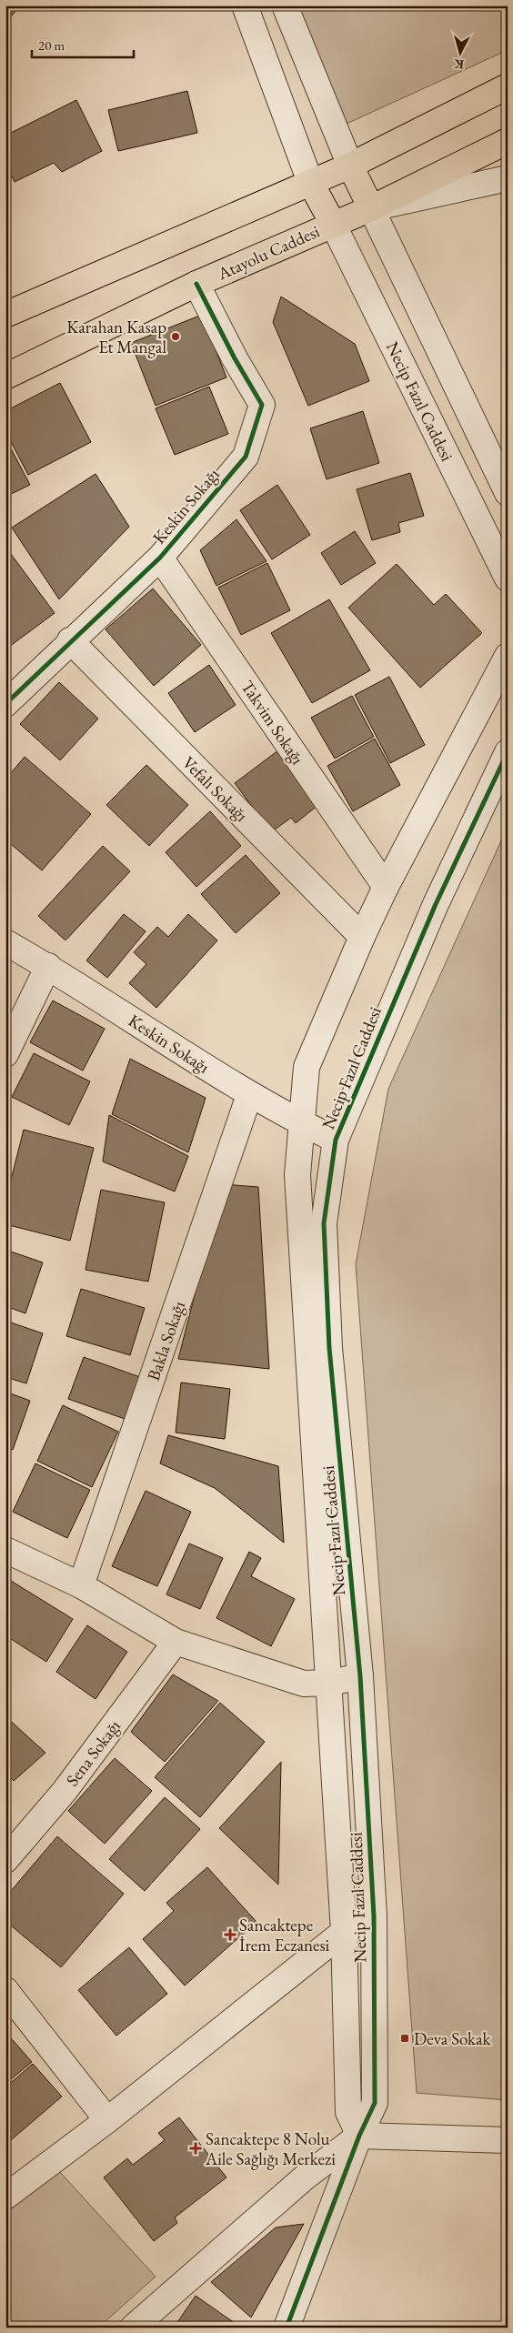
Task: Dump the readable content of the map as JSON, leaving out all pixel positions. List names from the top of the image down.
{
  "streets": {
    "main road": ["Atayolu Caddesi"],
    "street": [
      "Necip Fazıl Caddesi",
      "Keskin Sokağı",
      "Takvim Sokağı",
      "Vefalı Sokağı",
      "Bakla Sokağı",
      "Sena Sokağı"
    ]
  },
  "crossings": [
    ["Atayolu Caddesi", "Necip Fazıl Caddesi"],
    ["Atayolu Caddesi", "Keskin Sokağı"],
    ["Necip Fazıl Caddesi", "Keskin Sokağı"],
    ["Necip Fazıl Caddesi", "Takvim Sokağı"],
    ["Necip Fazıl Caddesi", "Vefalı Sokağı"],
    ["Keskin Sokağı", "Takvim Sokağı"],
    ["Keskin Sokağı", "Vefalı Sokağı"],
    ["Keskin Sokağı", "Bakla Sokağı"]
  ],
  "places": {
    "other": ["Karahan Kasap Et Mangal"],
    "health": ["Sancaktepe İrem Eczanesi", "Sancaktepe 8 Nolu Aile Sağlığı Merkezi"],
    "transit": ["Deva Sokak"]
  },
  "scale_bar": "20 m",
  "north": "bottom"
}
